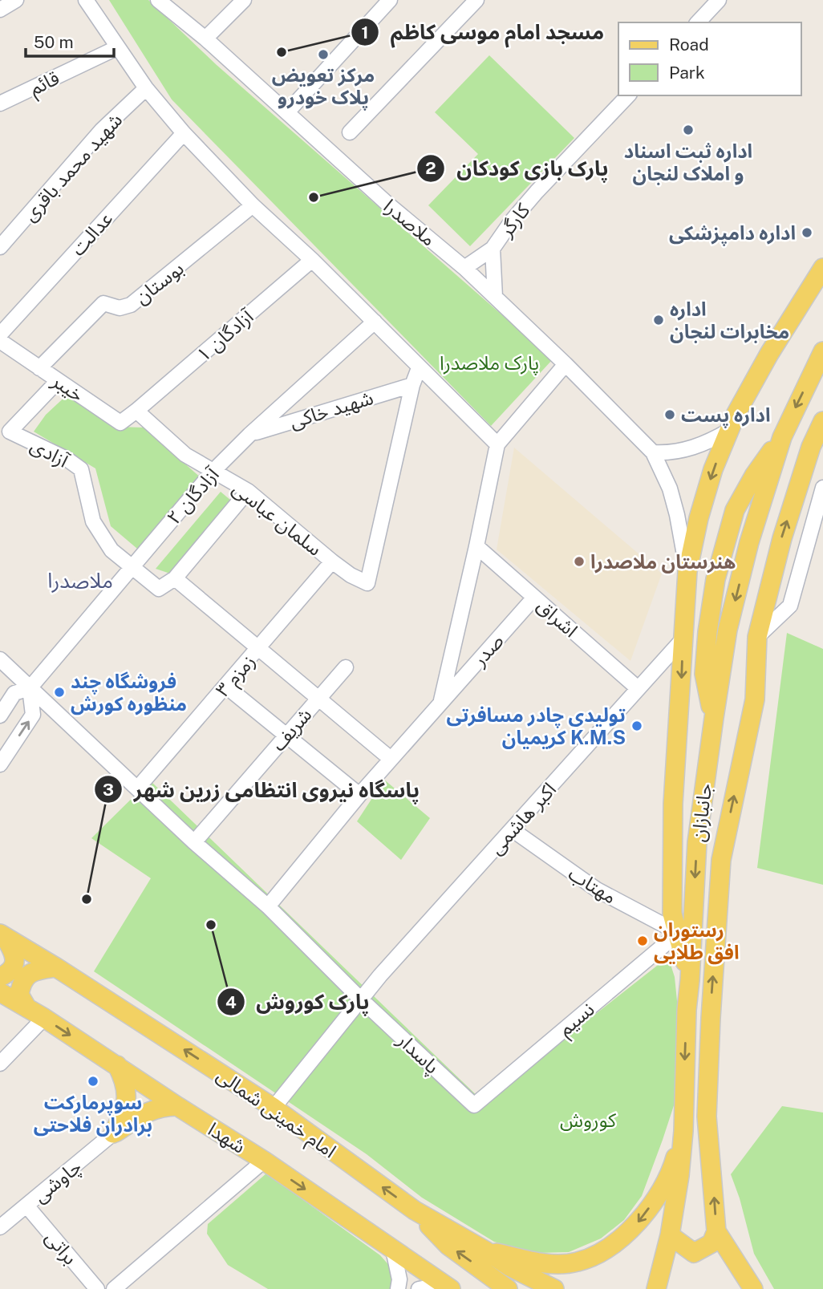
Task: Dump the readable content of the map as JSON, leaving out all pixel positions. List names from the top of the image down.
{
  "streets": {
    "main road": ["جانبازان", "امام خمینی شمالی", "شهدا"],
    "street": [
      "قائم",
      "شهید محمد باقری",
      "کارگر",
      "ملاصدرا",
      "عدالت",
      "بوستان",
      "آزادگان ۱",
      "خیبر",
      "شهید خاکی",
      "آزادی",
      "آزادگان ۲",
      "سلمان عباسی",
      "اشراق",
      "صدر",
      "زمزم ۳",
      "شریف",
      "اکبر هاشمی",
      "مهتاب",
      "نسیم",
      "پاسدار",
      "چاوشی",
      "براتی"
    ]
  },
  "crossings": [
    ["کارگر", "ملاصدرا"],
    ["بوستان", "خیبر"],
    ["آزادگان ۱", "خیبر"],
    ["آزادگان ۱", "سلمان عباسی"],
    ["خیبر", "آزادی"],
    ["خیبر", "سلمان عباسی"],
    ["شهید خاکی", "آزادگان ۲"],
    ["شهید خاکی", "سلمان عباسی"],
    ["آزادی", "آزادگان ۲"],
    ["آزادگان ۲", "سلمان عباسی"],
    ["آزادگان ۲", "پاسدار"],
    ["سلمان عباسی", "زمزم ۳"],
    ["اشراق", "صدر"],
    ["اشراق", "اکبر هاشمی"],
    ["صدر", "پاسدار"],
    ["زمزم ۳", "پاسدار"],
    ["شریف", "پاسدار"],
    ["اکبر هاشمی", "مهتاب"],
    ["اکبر هاشمی", "پاسدار"],
    ["اکبر هاشمی", "امام خمینی شمالی"],
    ["مهتاب", "نسیم"],
    ["نسیم", "پاسدار"],
    ["چاوشی", "براتی"]
  ],
  "one_way": ["امام خمینی شمالی", "شهدا"],
  "districts": ["ملاصدرا"],
  "parks": ["پارک ملاصدرا", "کوروش"],
  "places": [
    "مسجد امام موسی کاظم",
    "مرکز تعویض پلاک خودرو",
    "اداره ثبت اسناد و املاک لنجان",
    "پارک بازی کودکان",
    "اداره دامپزشکی",
    "اداره مخابرات لنجان",
    "اداره پست",
    "هنرستان ملاصدرا",
    "فروشگاه چند منظوره کورش",
    "تولیدی چادر مسافرتی کریمیان K.M.S",
    "پاسگاه نیروی انتظامی زرین شهر",
    "پارک کوروش",
    "رستوران افق طلایی",
    "سوپرمارکت برادران فلاحتی"
  ],
  "legend": ["Road", "Park"],
  "scale_bar": "50 m"
}
